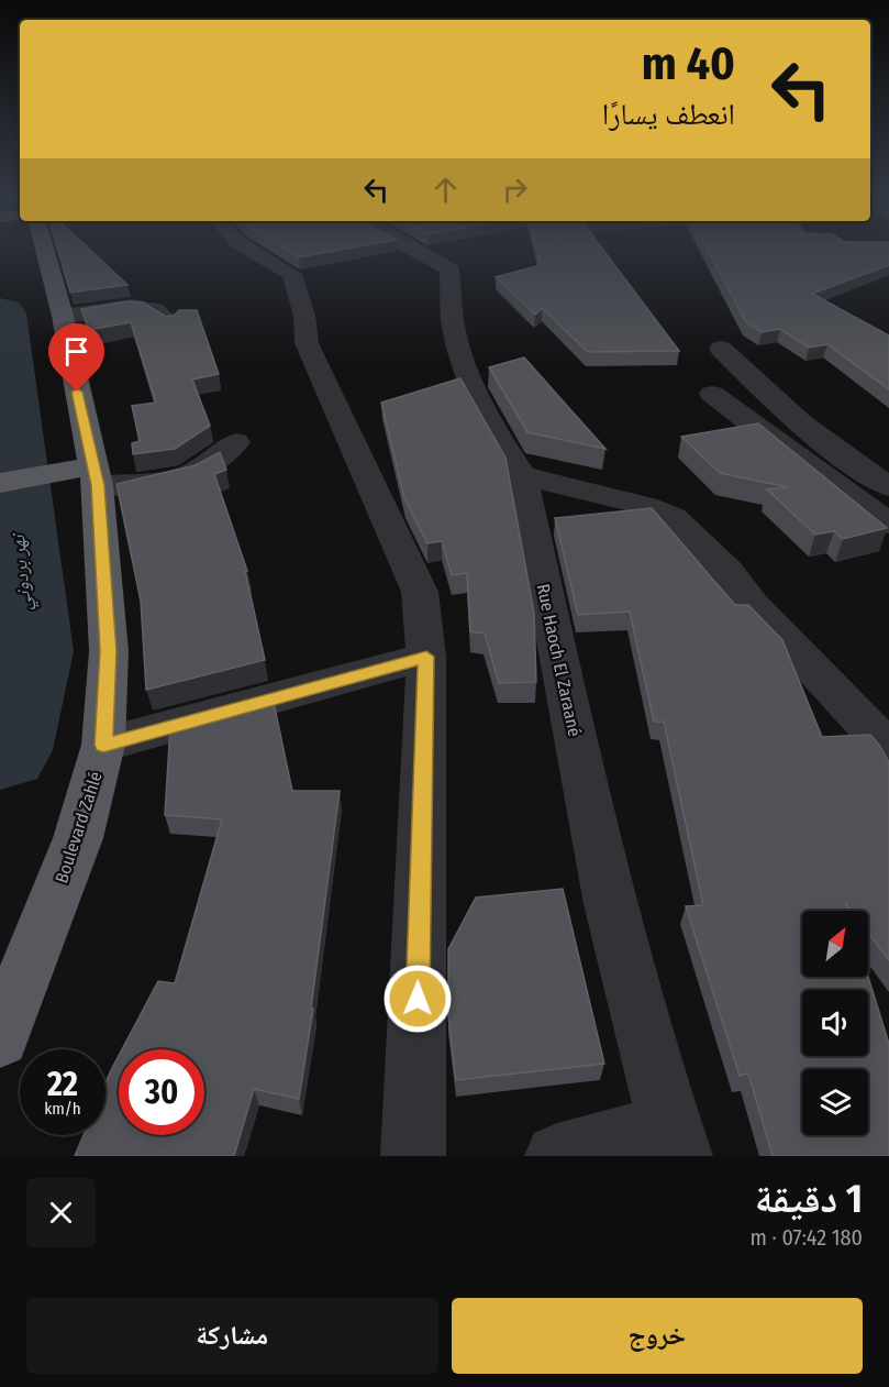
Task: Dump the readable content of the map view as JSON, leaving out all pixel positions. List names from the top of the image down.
{
  "streets": {
    "highway": ["Boulevard Zahlé"],
    "street": ["Rue Haoch El Zaraané"]
  },
  "water": ["نهر بردوني"],
  "north": "top right",
  "page": {
    "turn": ["40 m", "انعطف يسارًا"],
    "speed": "22 km/h",
    "limit": "30",
    "heading": ["1 دقيقة", "180 m · 07:42"],
    "buttons": ["خروج", "مشاركة"]
  }
}
